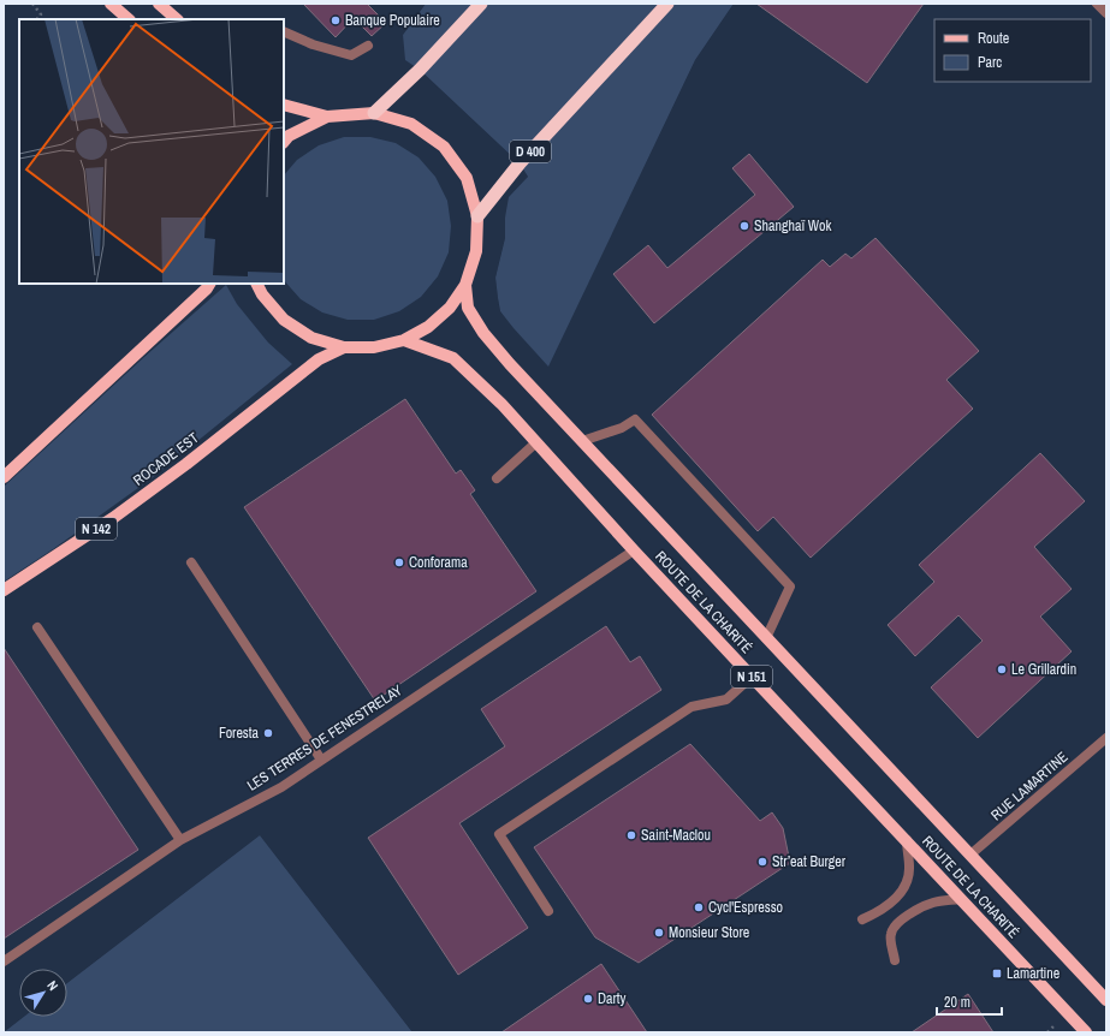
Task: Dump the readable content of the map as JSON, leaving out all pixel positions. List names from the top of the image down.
{
  "streets": {
    "highway": ["D 400"],
    "main road": [
      "ROCADE EST",
      "N 142",
      "ROUTE DE LA CHARITÉ",
      "N 151"
    ],
    "street": ["LES TERRES DE FENESTRELAY", "RUE LAMARTINE"]
  },
  "crossings": [
    ["ROUTE DE LA CHARITÉ", "LES TERRES DE FENESTRELAY"],
    ["ROUTE DE LA CHARITÉ", "RUE LAMARTINE"]
  ],
  "places": {
    "other": [
      "Banque Populaire",
      "Shanghaï Wok",
      "Conforama",
      "Le Grillardin",
      "Foresta",
      "Saint-Maclou",
      "Str’eat Burger",
      "Cycl'Espresso",
      "Monsieur Store",
      "Darty"
    ],
    "transit": ["Lamartine"]
  },
  "legend": ["Route", "Parc"],
  "scale_bar": "20 m",
  "north": "top right"
}
